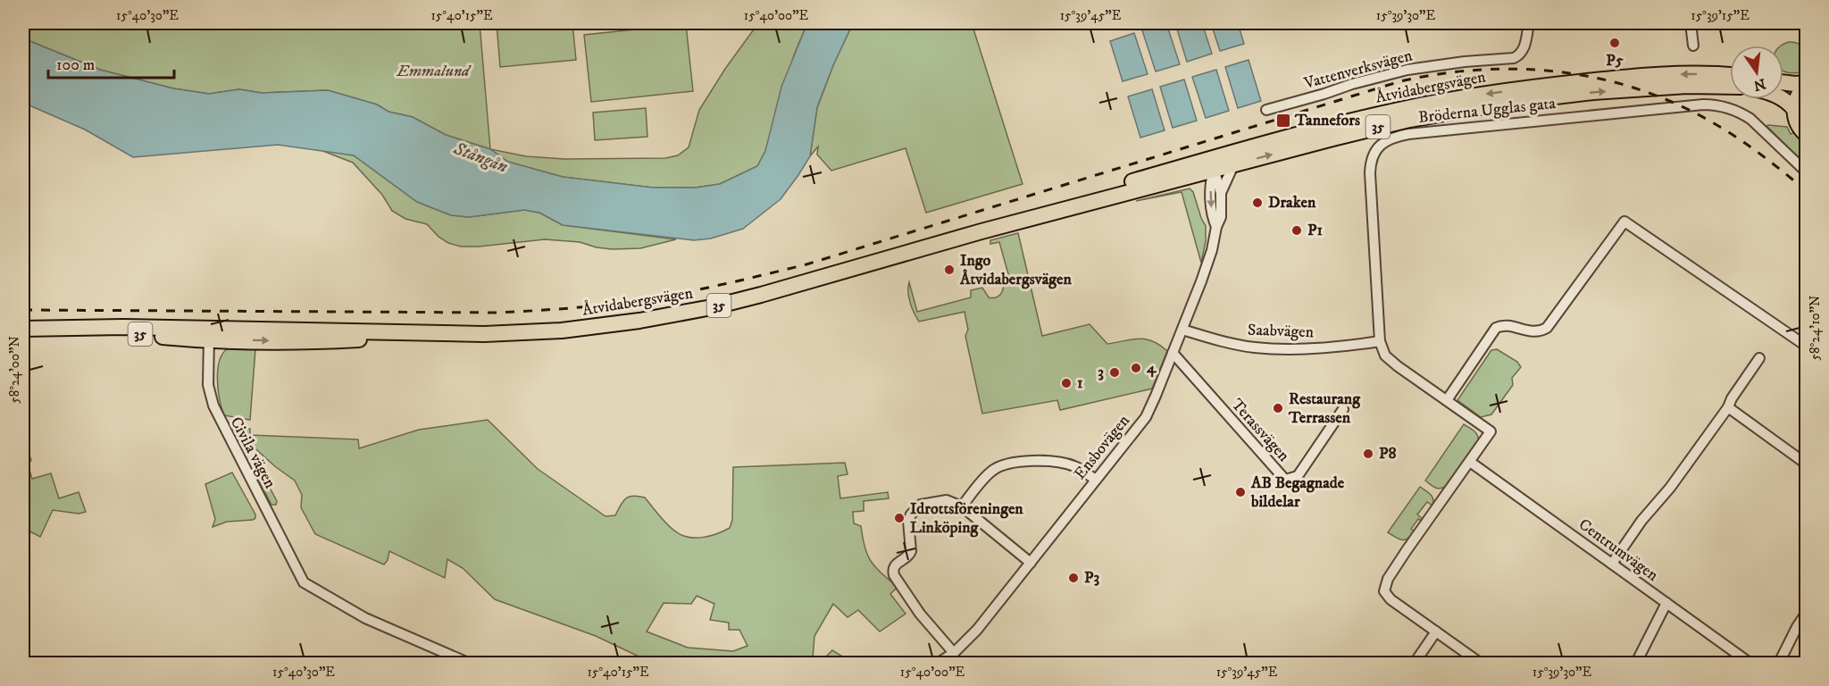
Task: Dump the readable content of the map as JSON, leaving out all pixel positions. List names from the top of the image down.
{
  "streets": {
    "main road": ["Åtvidabergsvägen", "35"],
    "street": [
      "Vattenverksvägen",
      "Bröderna Ugglas gata",
      "Saabvägen",
      "Terassvägen",
      "Ensbovägen",
      "Civila vägen",
      "Centrumvägen"
    ]
  },
  "crossings": [
    ["Åtvidabergsvägen", "Ensbovägen"],
    ["Åtvidabergsvägen", "Civila vägen"],
    ["Bröderna Ugglas gata", "Saabvägen"],
    ["Bröderna Ugglas gata", "Centrumvägen"],
    ["Saabvägen", "Ensbovägen"],
    ["Terassvägen", "Ensbovägen"]
  ],
  "water": ["Stångån"],
  "parks": ["Emmalund"],
  "places": {
    "other": [
      "P5",
      "Draken",
      "P1",
      "Ingo Åtvidabergsvägen",
      "4",
      "3",
      "1",
      "Restaurang Terrassen",
      "P8",
      "AB Begagnade bildelar",
      "Idrottsföreningen Linköping",
      "P3"
    ],
    "transit": ["Tannefors"]
  },
  "scale_bar": "100 m",
  "north": "bottom",
  "coordinates": [
    "15°40'30\"E",
    "15°40'15\"E",
    "15°40'00\"E",
    "15°39'45\"E",
    "15°39'30\"E",
    "15°39'15\"E",
    "58°24'10\"N",
    "58°24'00\"N"
  ]
}
